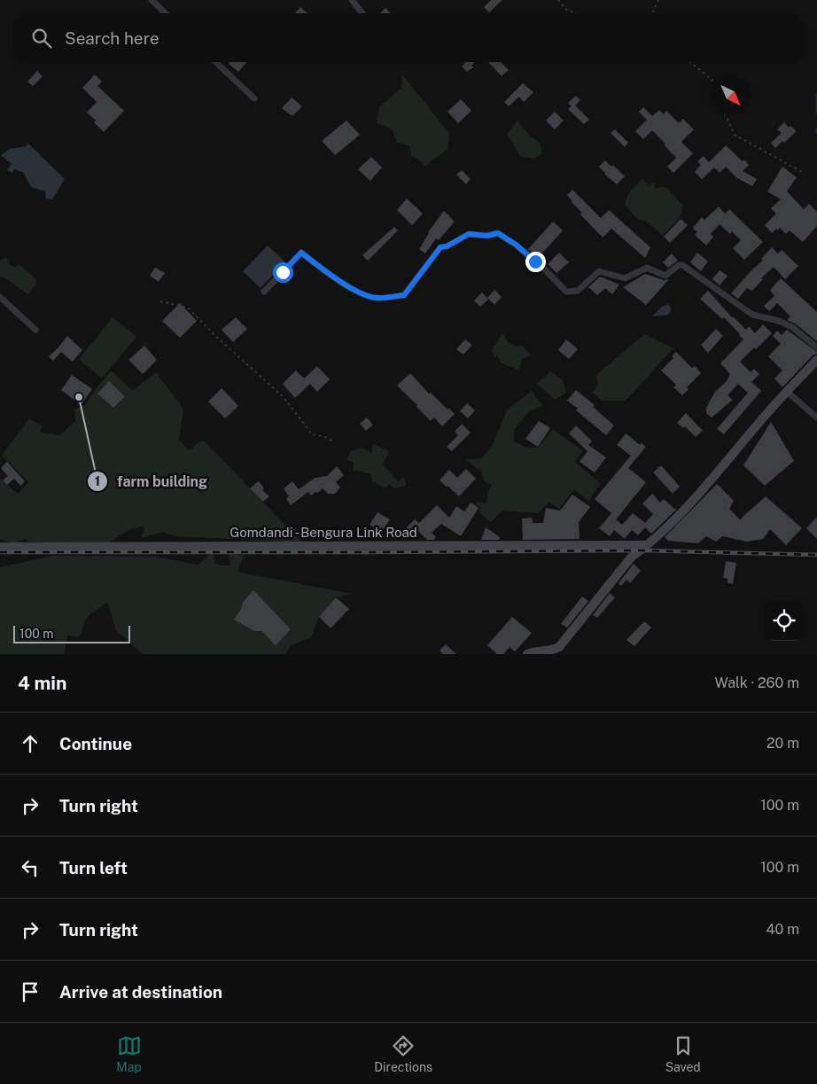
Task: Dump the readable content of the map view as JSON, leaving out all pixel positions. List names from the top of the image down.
{
  "streets": {
    "main road": ["Gomdandi - Bengura Link Road"]
  },
  "places": ["farm building"],
  "scale_bar": "100 m",
  "north": "bottom right",
  "page": {
    "search": "Search here",
    "scale": "100 m",
    "heading": ["4 min", "Walk · 260 m"],
    "list": [
      ["Continue", "20 m"],
      ["Turn right", "100 m"],
      ["Turn left", "100 m"],
      ["Turn right", "40 m"],
      "Arrive at destination"
    ],
    "nav": ["Map", "Directions", "Saved"]
  }
}
